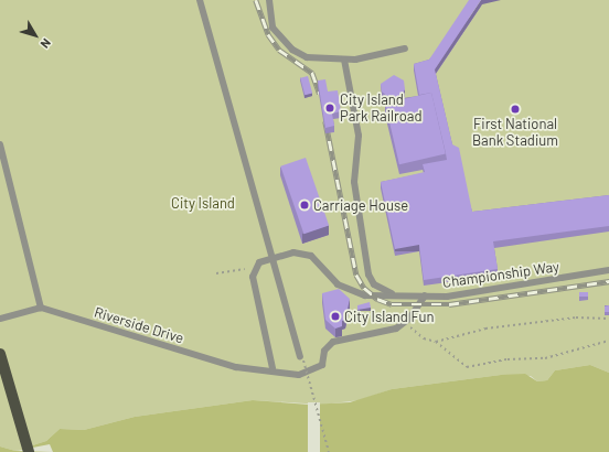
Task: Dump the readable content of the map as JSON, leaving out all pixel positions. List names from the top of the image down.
{
  "streets": {
    "lane": ["Championship Way", "Riverside Drive"]
  },
  "parks": ["City Island"],
  "places": [
    "City Island Park Railroad",
    "First National Bank Stadium",
    "Carriage House",
    "City Island Fun"
  ],
  "north": "bottom right"
}
